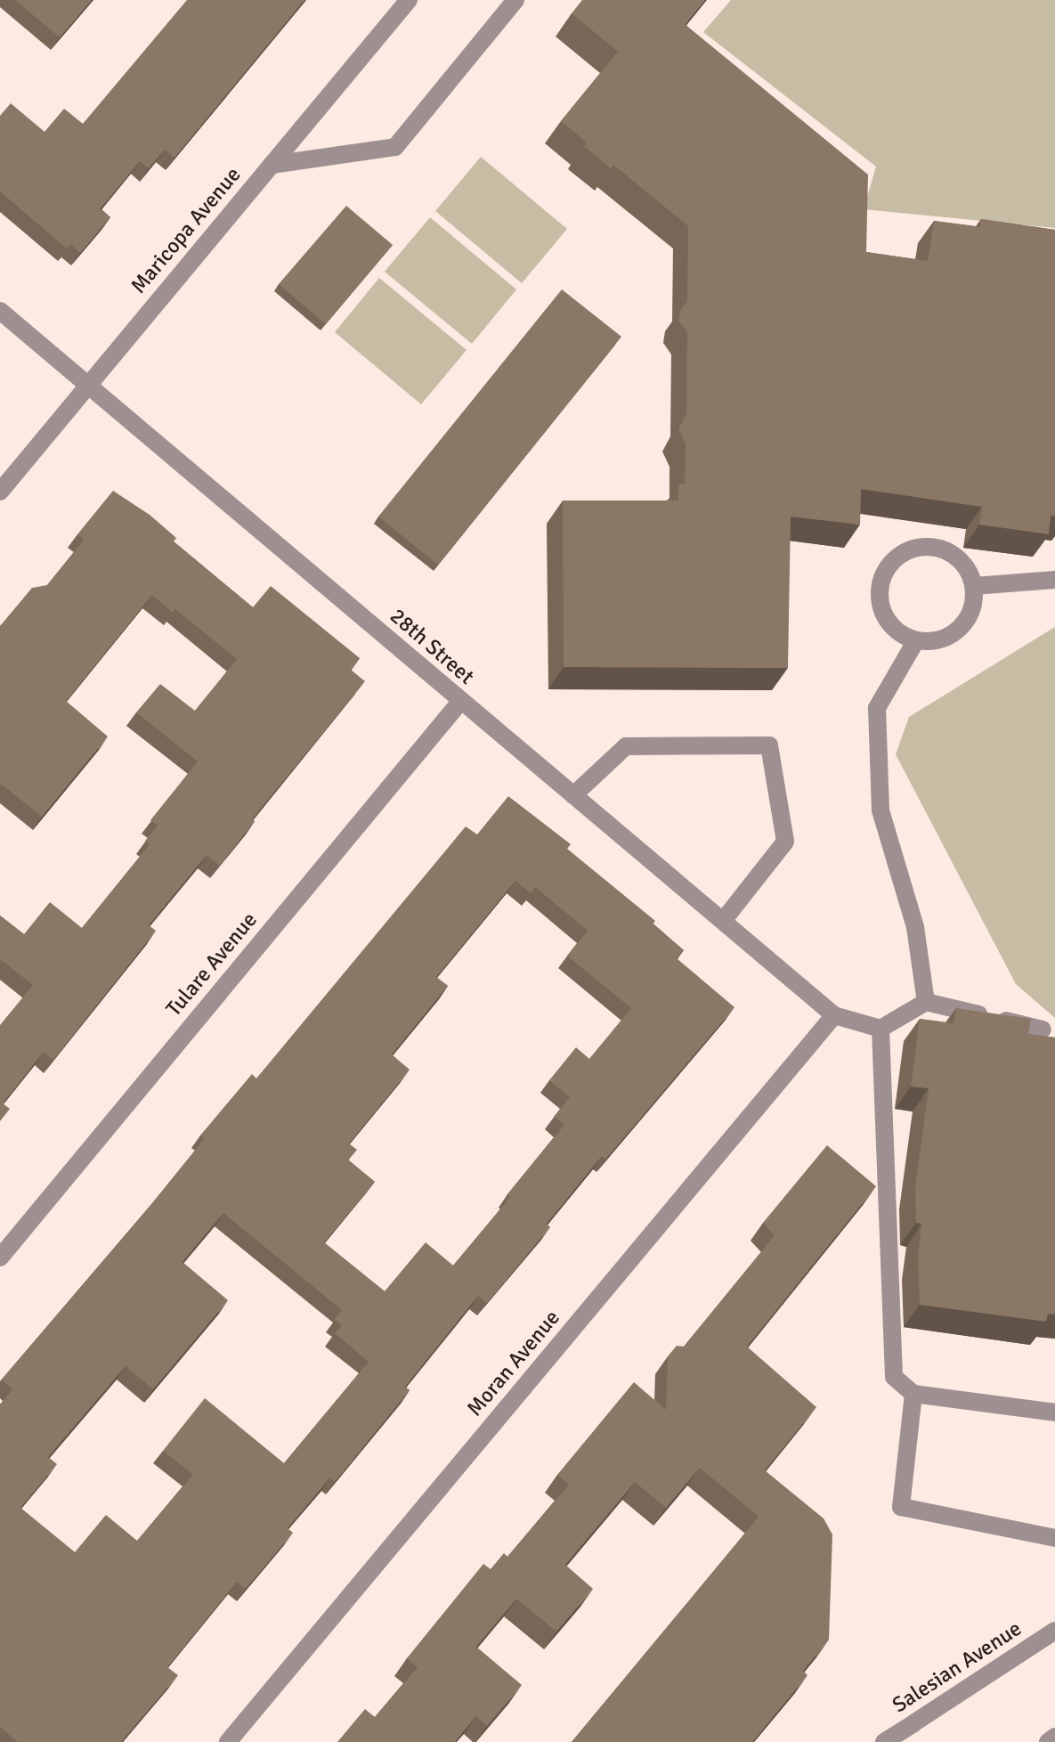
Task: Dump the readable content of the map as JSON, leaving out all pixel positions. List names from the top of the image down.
{
  "streets": {
    "street": [
      "Maricopa Avenue",
      "28th Street",
      "Tulare Avenue",
      "Moran Avenue",
      "Salesian Avenue"
    ]
  },
  "crossings": [
    ["Maricopa Avenue", "28th Street"],
    ["28th Street", "Tulare Avenue"],
    ["28th Street", "Moran Avenue"]
  ]
}
